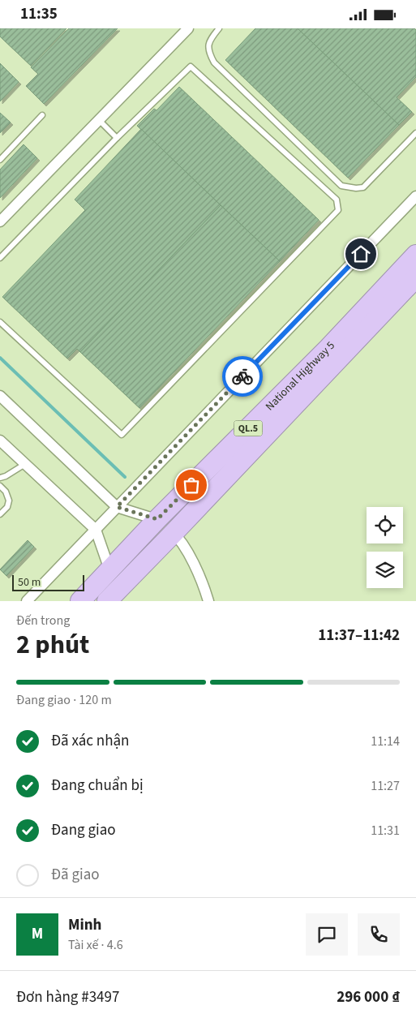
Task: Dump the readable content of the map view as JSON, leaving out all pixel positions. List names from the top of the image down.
{
  "streets": {
    "highway": ["National Highway 5", "QL.5"]
  },
  "scale_bar": "50 m",
  "page": {
    "status": "11:35",
    "scale": "50 m",
    "heading": ["2 phút", "Đến trong", "11:37–11:42"],
    "panel": [
      "Minh",
      "Tài xế · 4.6",
      "Đơn hàng #3497",
      "296 000 ₫"
    ],
    "bar": "Đang giao · 120 m",
    "list": [
      ["Đã xác nhận", "11:14"],
      ["Đang chuẩn bị", "11:27"],
      ["Đang giao", "11:31"],
      "Đã giao"
    ],
    "round": "M"
  }
}
